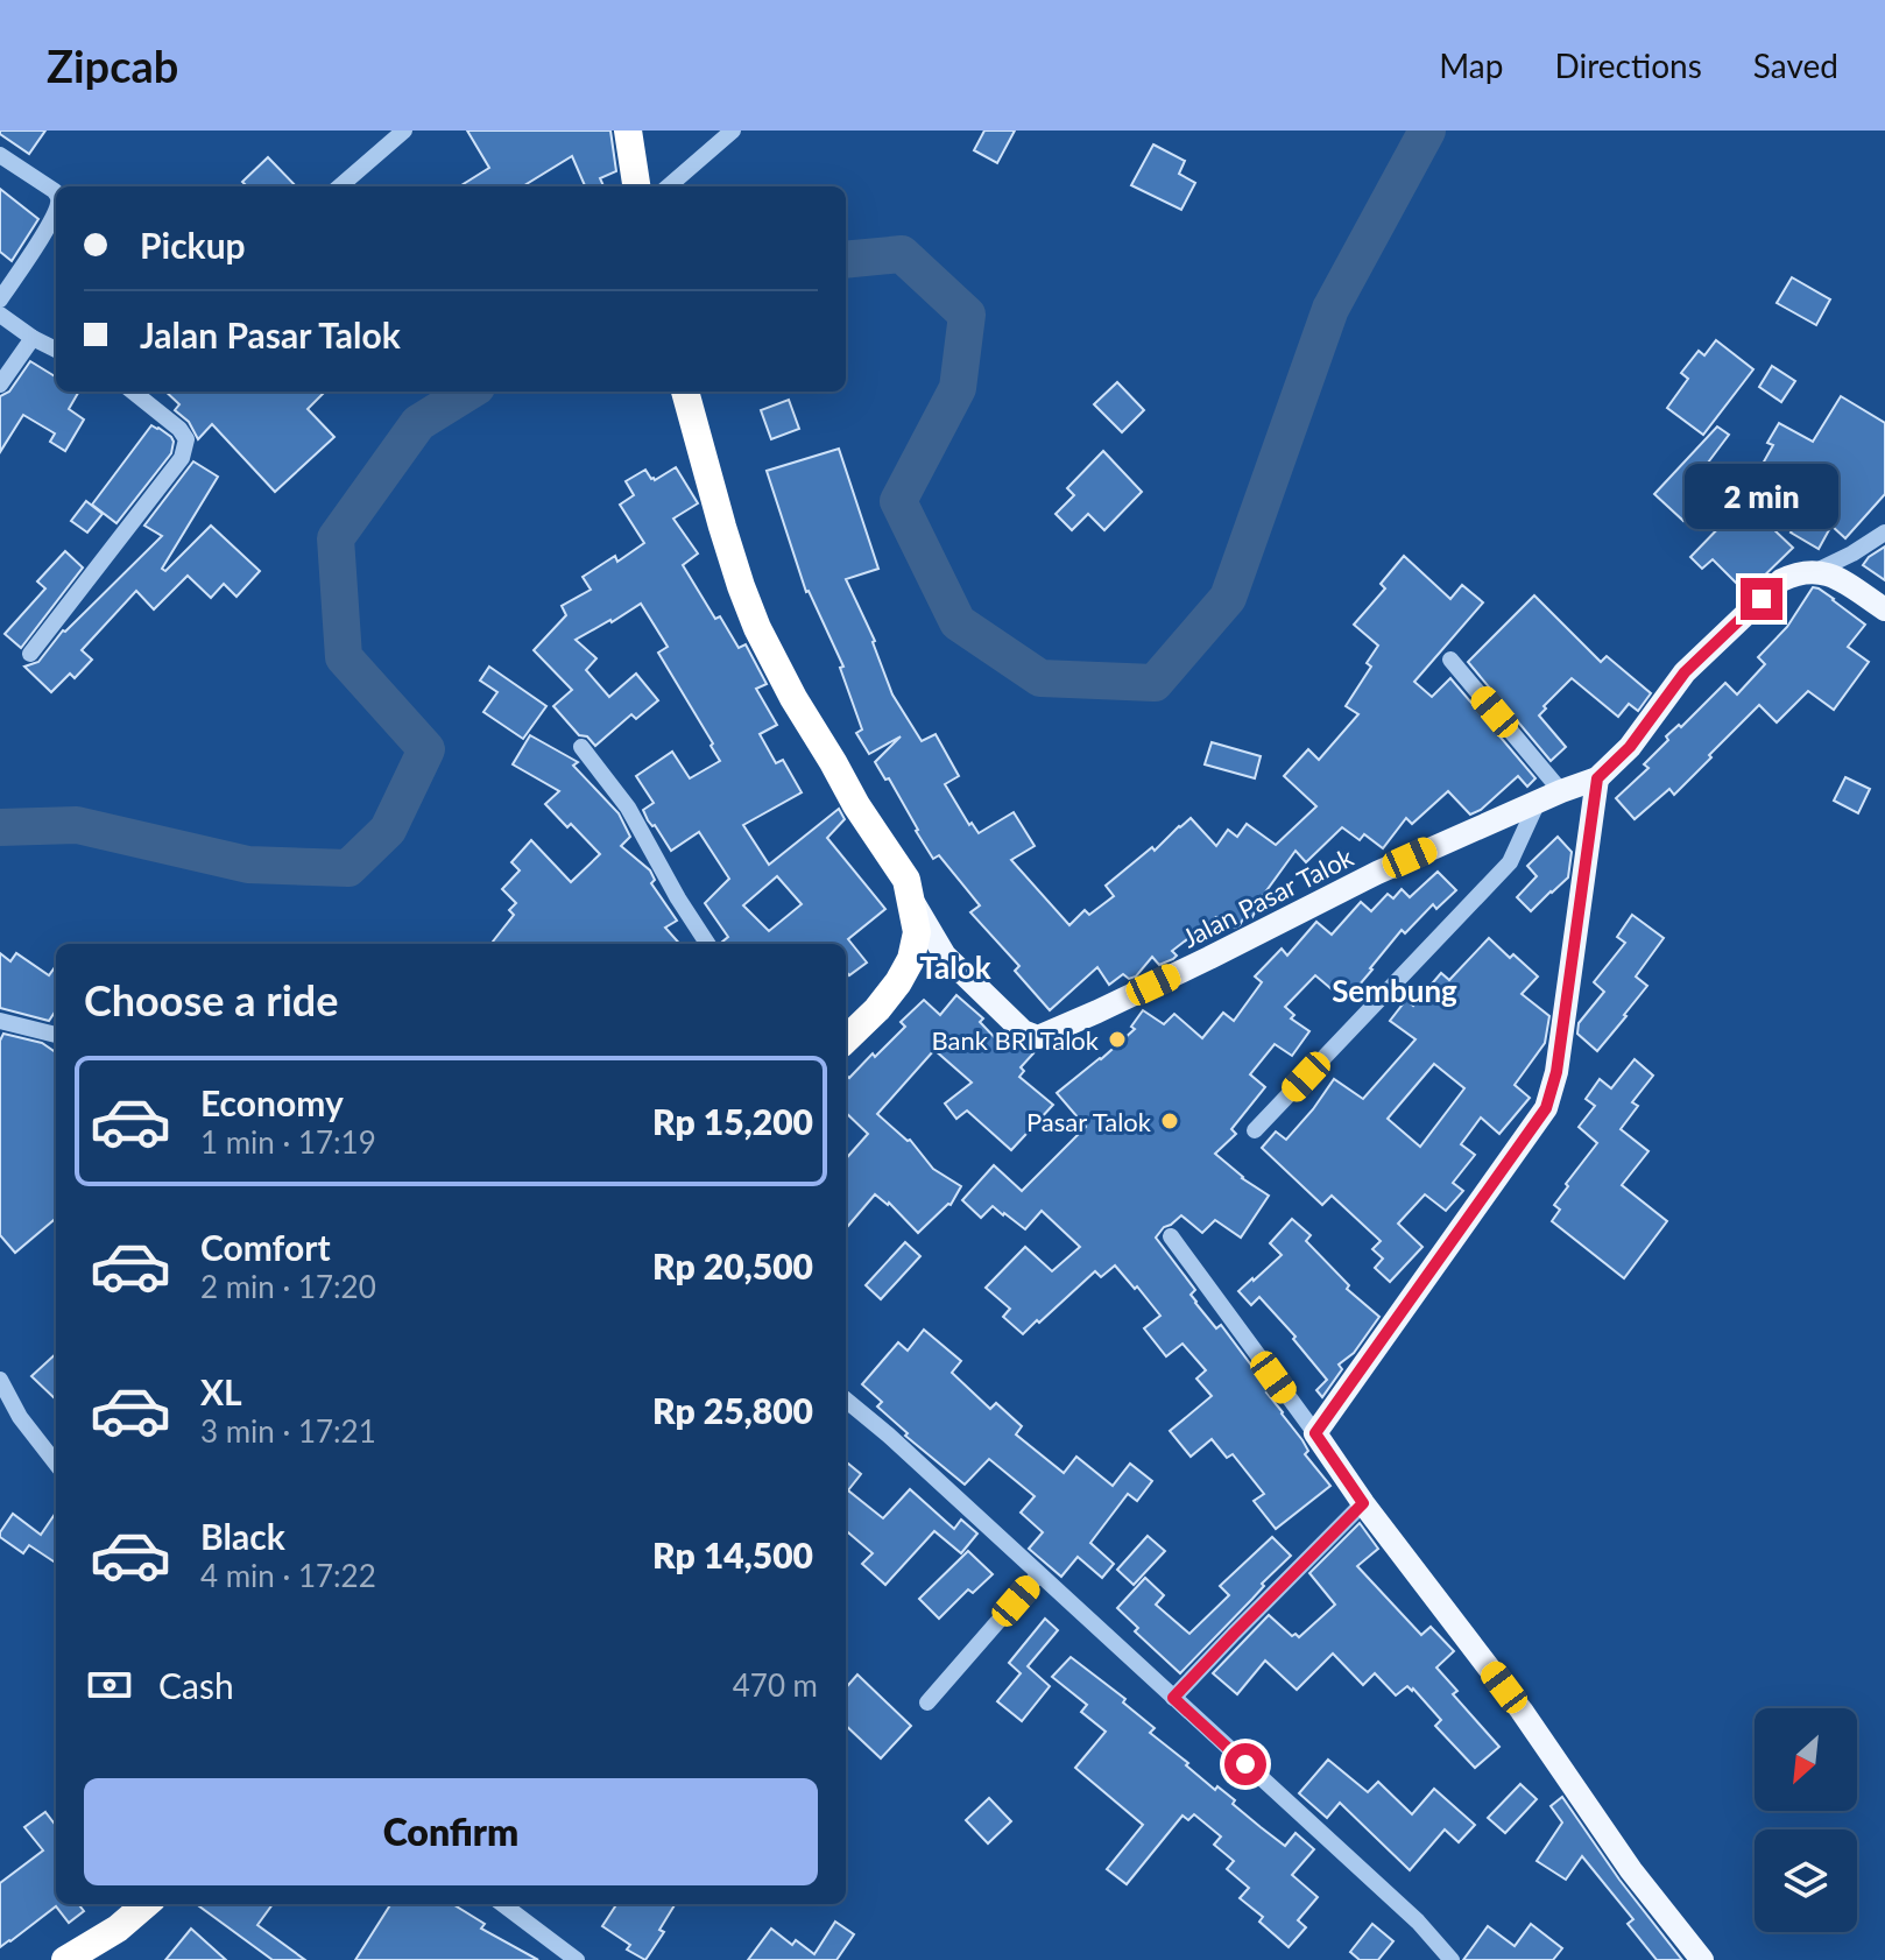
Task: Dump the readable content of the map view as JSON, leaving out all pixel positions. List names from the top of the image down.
{
  "streets": {
    "main road": ["Jalan Pasar Talok"]
  },
  "districts": ["Talok", "Sembung"],
  "places": ["Bank BRI Talok", "Pasar Talok"],
  "north": "bottom left",
  "page": {
    "header": "Zipcab",
    "nav": ["Map", "Directions", "Saved"],
    "banner": ["Pickup", "Jalan Pasar Talok"],
    "bubble": "2 min",
    "heading": "Choose a ride",
    "list": [
      {
        "name": "Economy",
        "note": "1 min · 17:19",
        "value": "Rp 15,200"
      },
      {
        "name": "Comfort",
        "note": "2 min · 17:20",
        "value": "Rp 20,500"
      },
      {
        "name": "XL",
        "note": "3 min · 17:21",
        "value": "Rp 25,800"
      },
      {
        "name": "Black",
        "note": "4 min · 17:22",
        "value": "Rp 14,500"
      }
    ],
    "pay": ["Cash", "470 m"],
    "buttons": "Confirm"
  }
}
